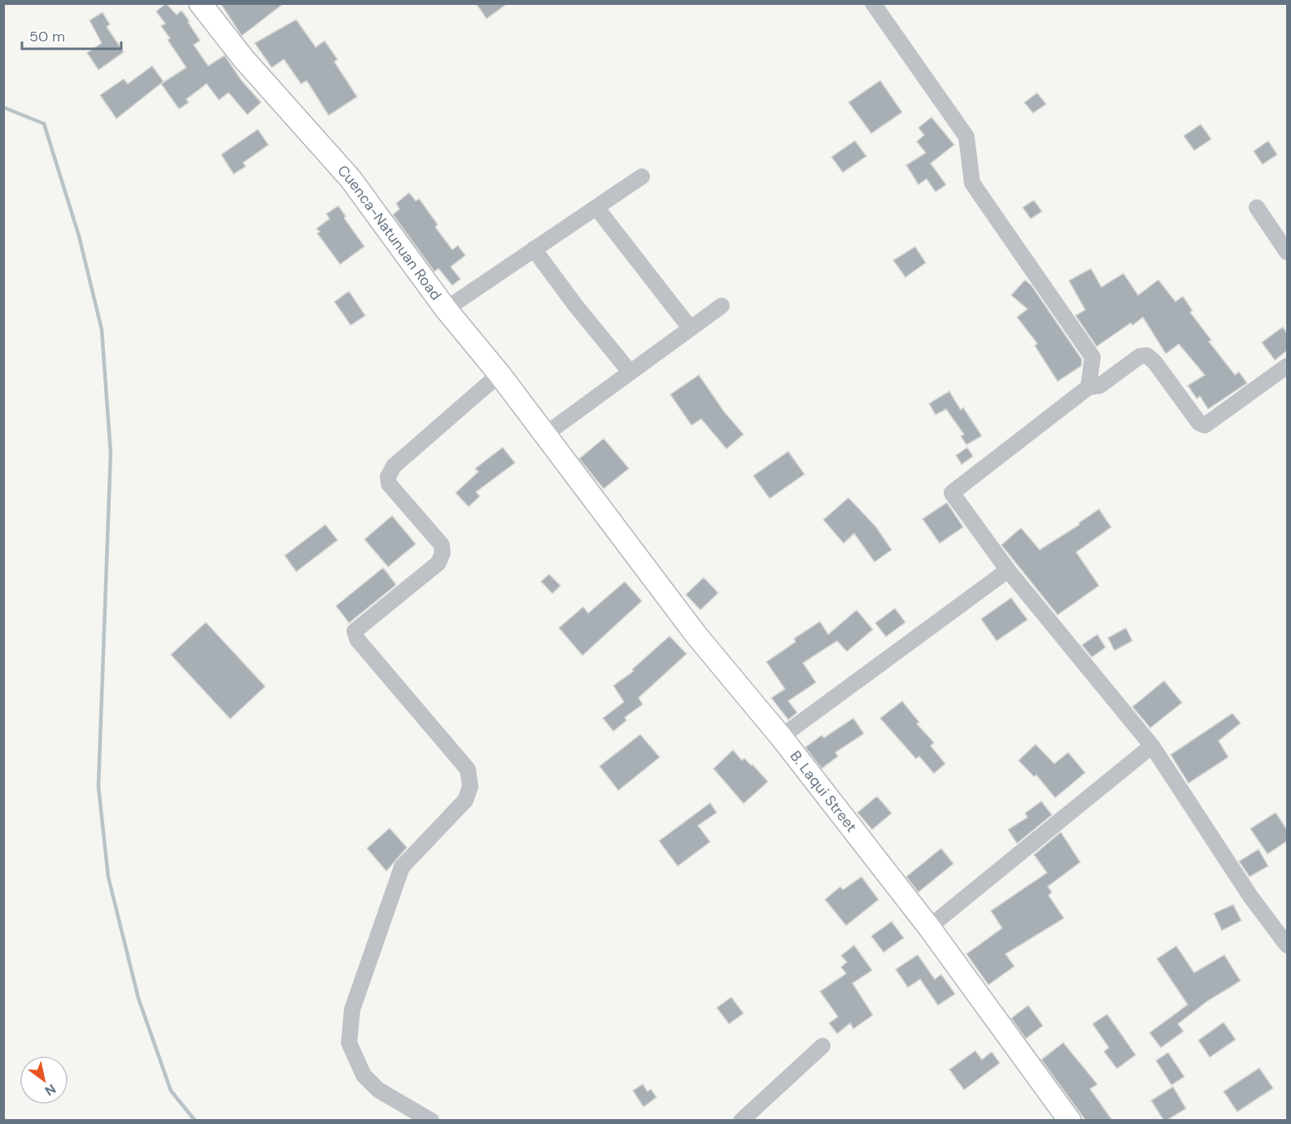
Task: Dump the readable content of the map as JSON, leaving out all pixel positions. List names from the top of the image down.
{
  "streets": {
    "main road": ["Cuenca-Natunuan Road", "B. Laqui Street"]
  },
  "crossings": [
    ["Cuenca-Natunuan Road", "B. Laqui Street"]
  ],
  "scale_bar": "50 m",
  "north": "bottom right"
}
